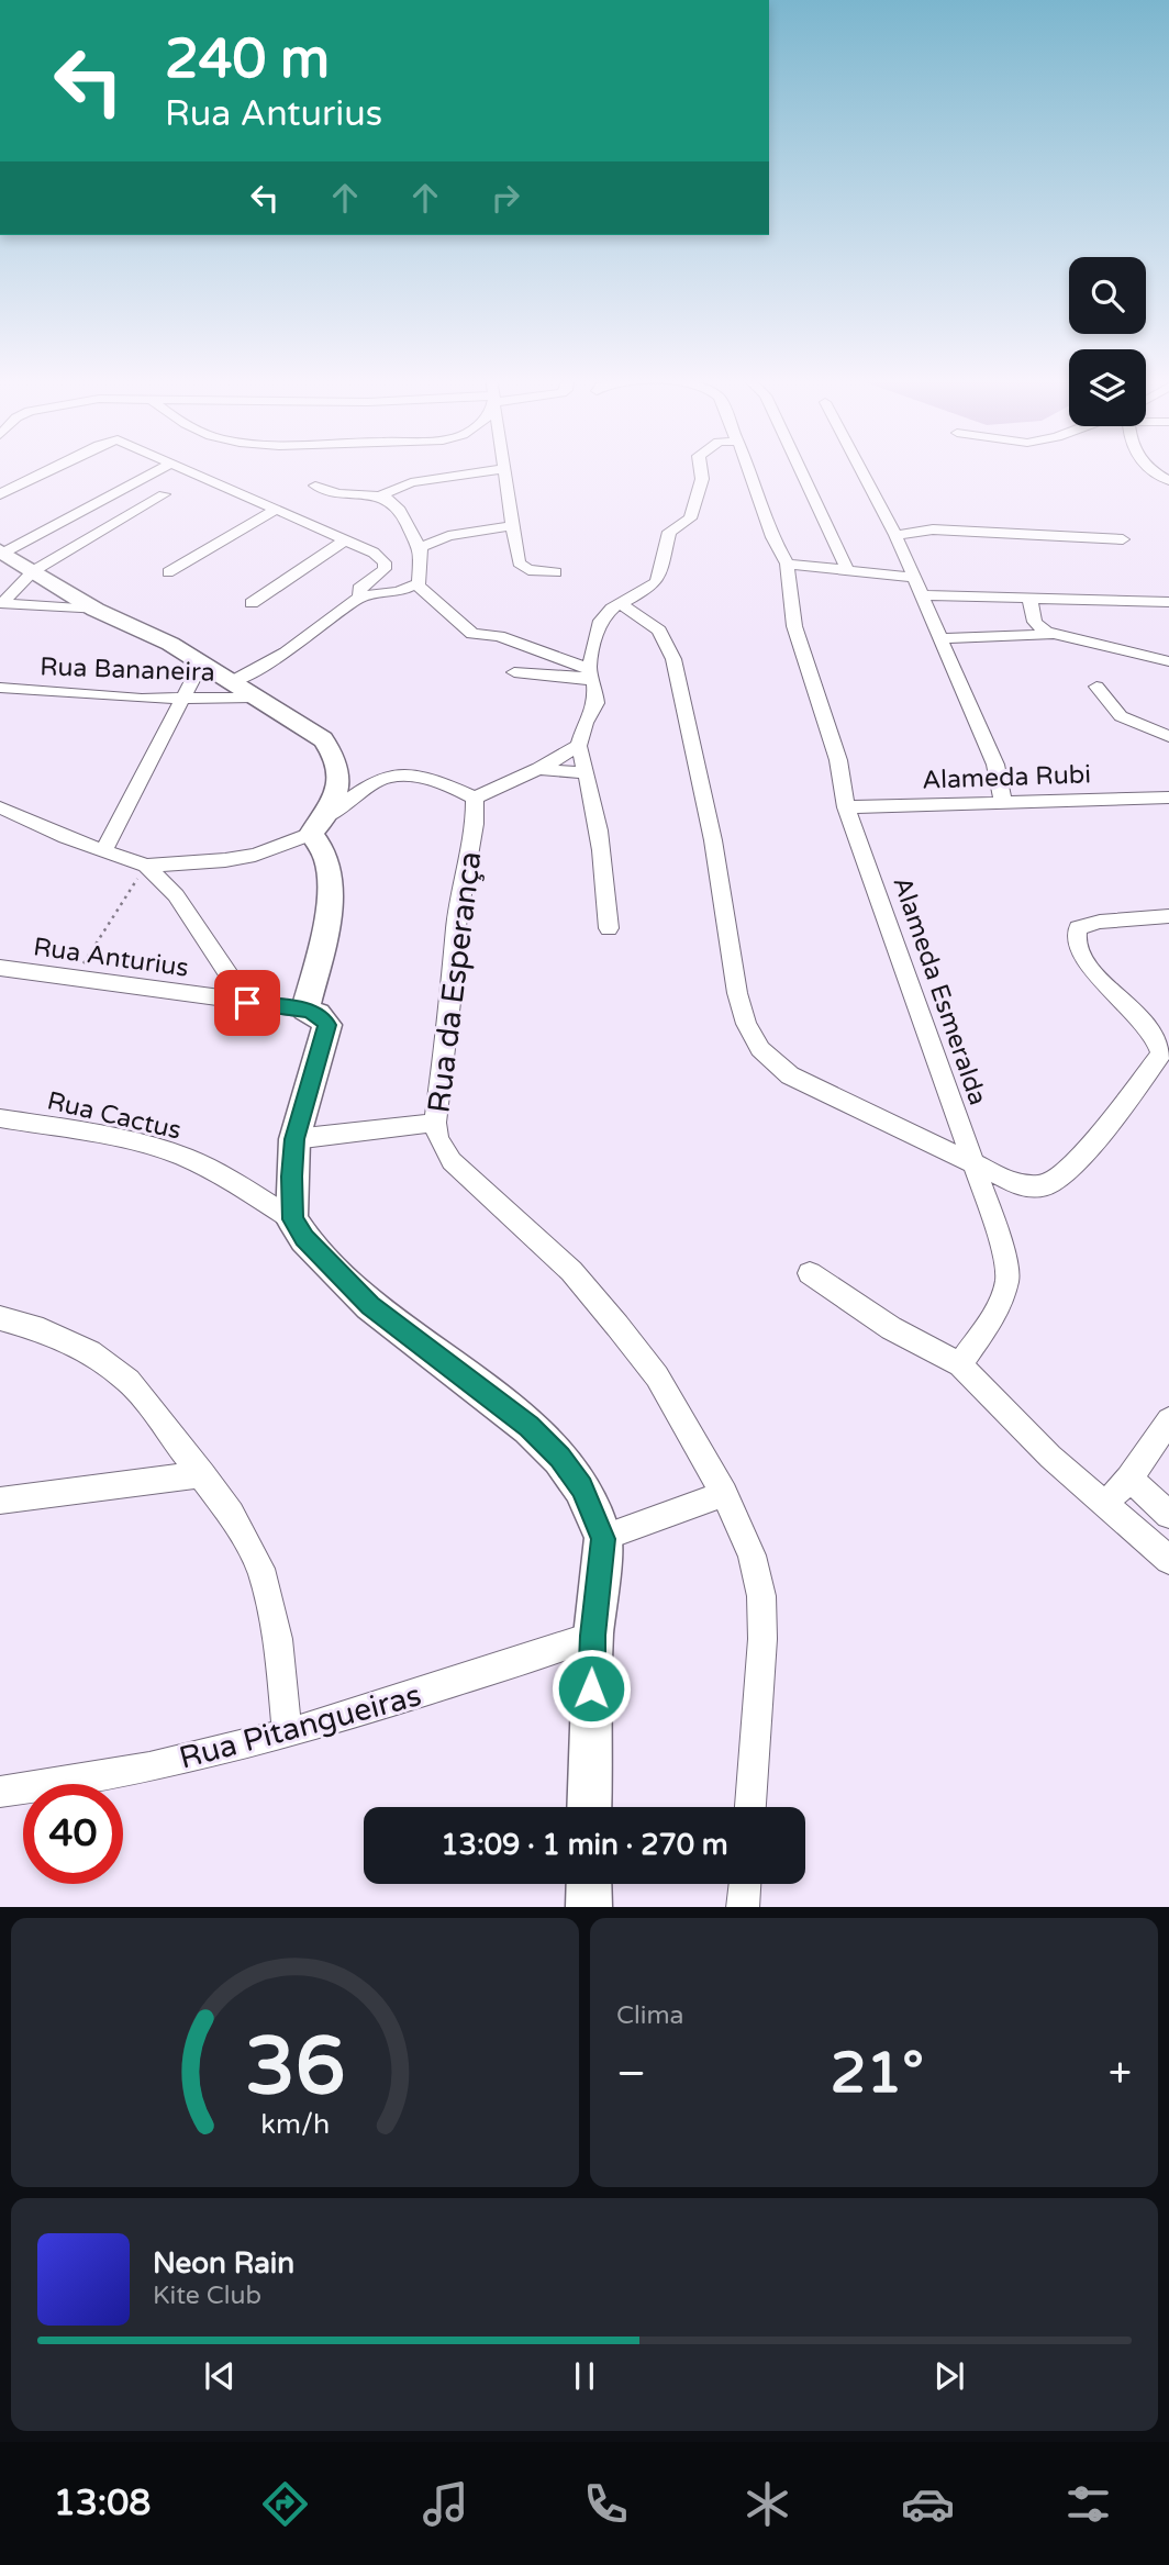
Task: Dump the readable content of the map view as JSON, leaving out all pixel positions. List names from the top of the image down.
{
  "streets": {
    "street": [
      "Rua Bananeira",
      "Alameda Rubi",
      "Rua Anturius",
      "Rua da Esperança",
      "Alameda Esmeralda",
      "Rua Cactus",
      "Rua Pitangueiras"
    ]
  },
  "crossings": [
    ["Alameda Rubi", "Alameda Esmeralda"]
  ],
  "page": {
    "turn": ["240 m", "Rua Anturius"],
    "limit": "40",
    "trip": "13:09 · 1 min · 270 m",
    "tile": "Clima",
    "heat": ["−", "21°", "+"],
    "song": ["Neon Rain", "Kite Club"],
    "tabs": "13:08",
    "gauge": ["36", "km/h"]
  }
}
